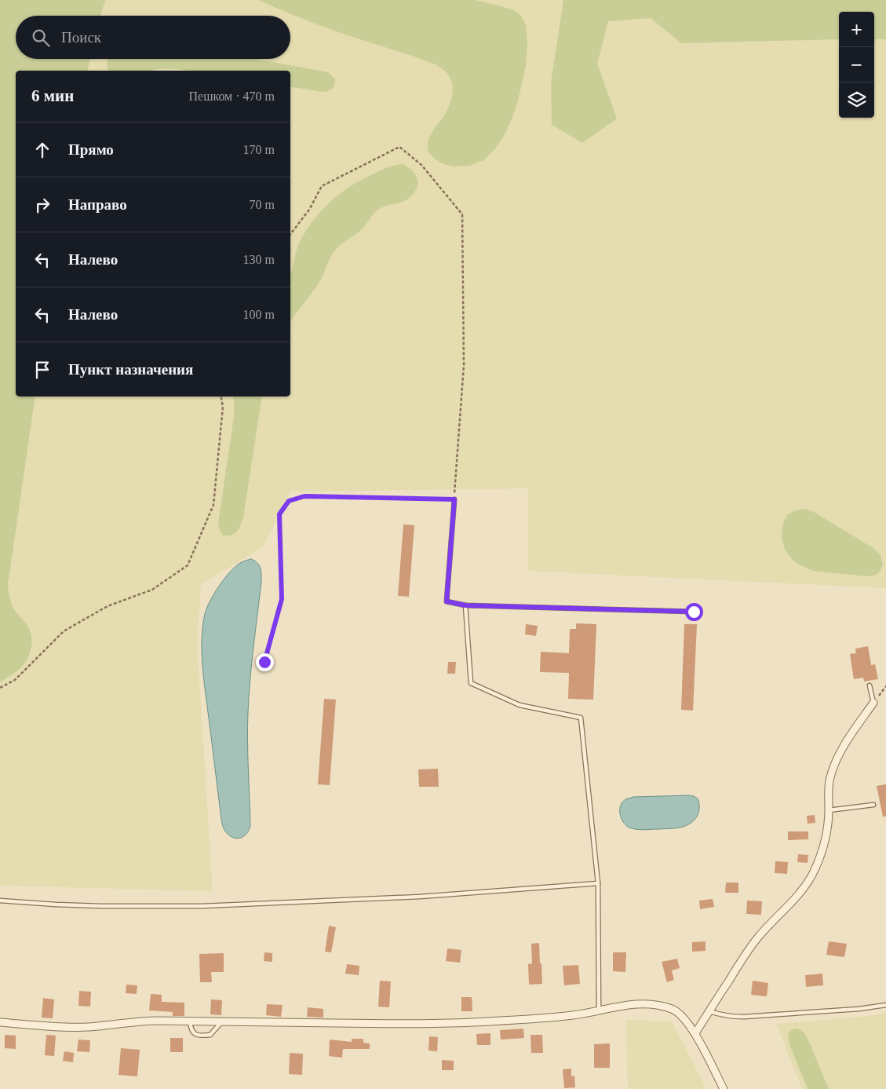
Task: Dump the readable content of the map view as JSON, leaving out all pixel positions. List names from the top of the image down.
{
  "page": {
    "map_buttons": ["+", "−"],
    "search": "Поиск",
    "heading": ["6 мин", "Пешком · 470 m"],
    "list": [
      ["Прямо", "170 m"],
      ["Направо", "70 m"],
      ["Налево", "130 m"],
      ["Налево", "100 m"],
      "Пункт назначения"
    ]
  }
}
